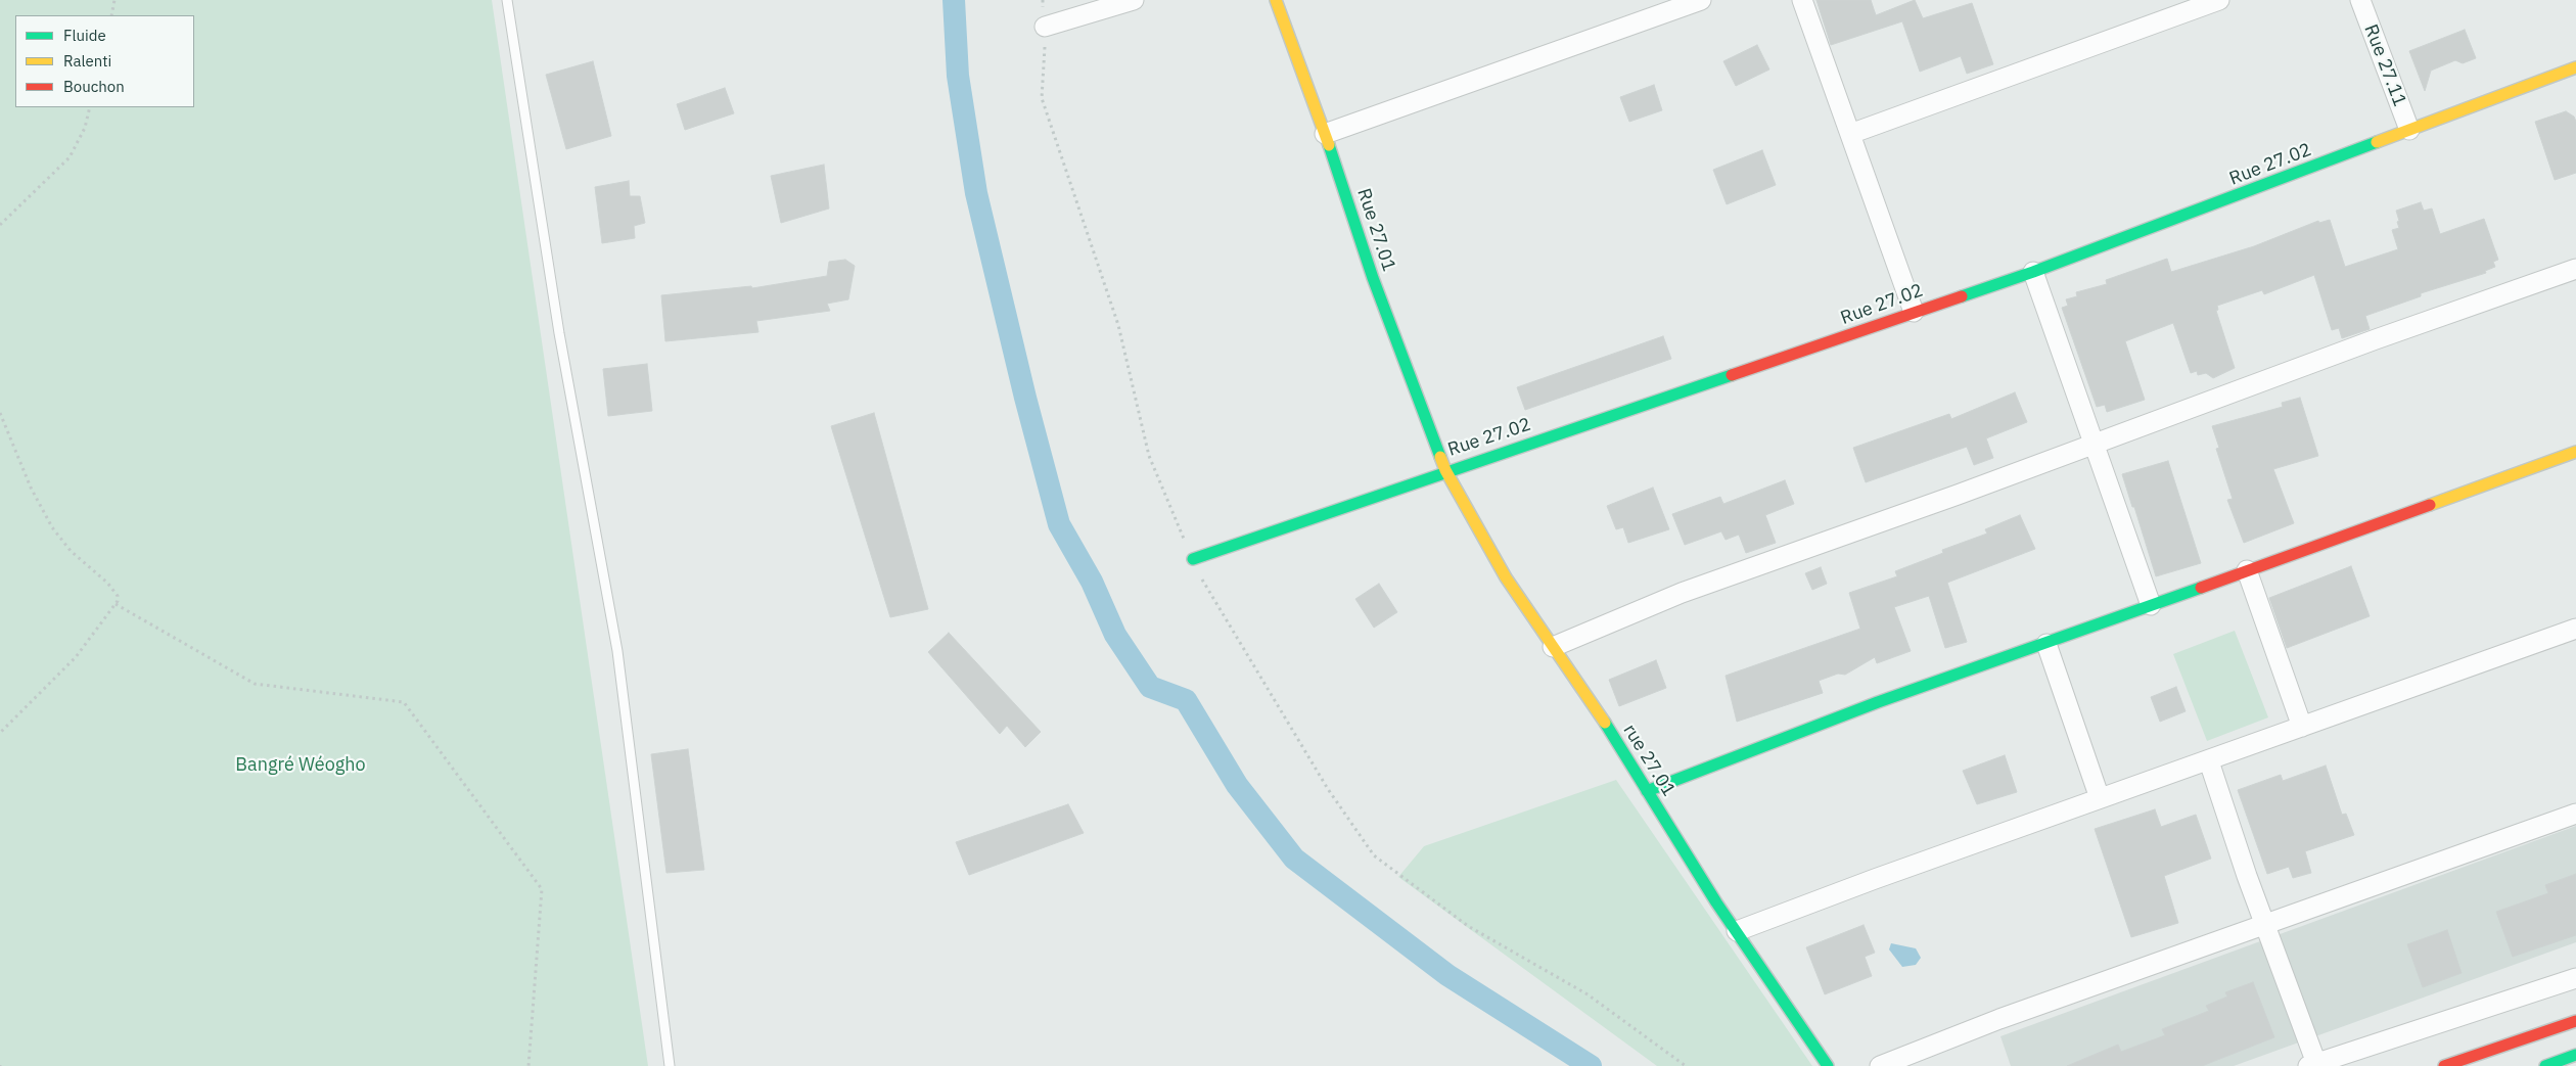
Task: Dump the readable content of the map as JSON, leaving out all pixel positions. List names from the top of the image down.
{
  "streets": {
    "main road": ["Rue 27.02", "Rue 27.01", "rue 27.01"],
    "street": ["Rue 27.11"]
  },
  "crossings": [
    ["Rue 27.11", "Rue 27.02"],
    ["Rue 27.02", "Rue 27.01"],
    ["Rue 27.02", "rue 27.01"],
    ["Rue 27.01", "rue 27.01"]
  ],
  "parks": ["Bangré Wéogho"],
  "legend": ["Fluide", "Ralenti", "Bouchon"]
}
